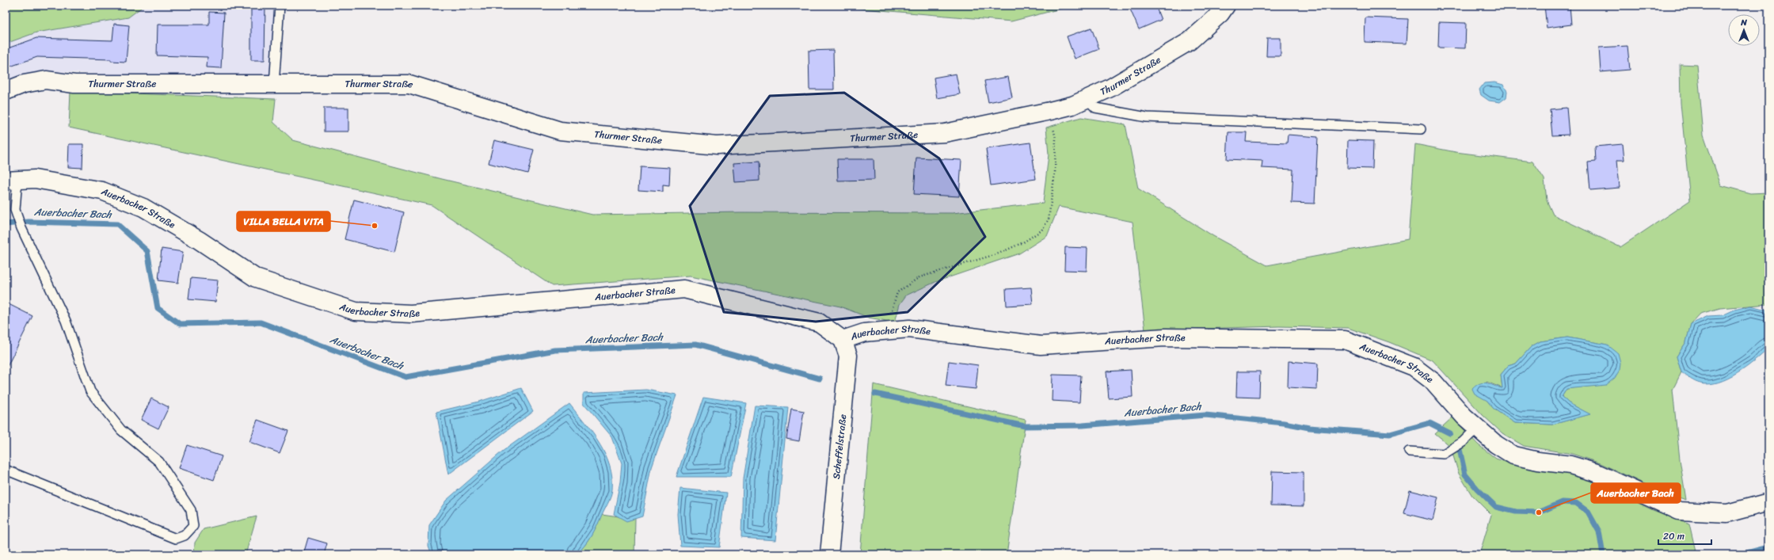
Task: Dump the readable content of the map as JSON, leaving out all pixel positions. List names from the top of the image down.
{
  "streets": {
    "street": ["Thurmer Straße", "Auerbacher Straße", "Scheffelstraße"]
  },
  "crossings": [
    ["Auerbacher Straße", "Scheffelstraße"]
  ],
  "water": ["Auerbacher Bach"],
  "places": ["VILLA BELLA VITA", "Auerbacher Bach"],
  "scale_bar": "20 m",
  "north": "top"
}
